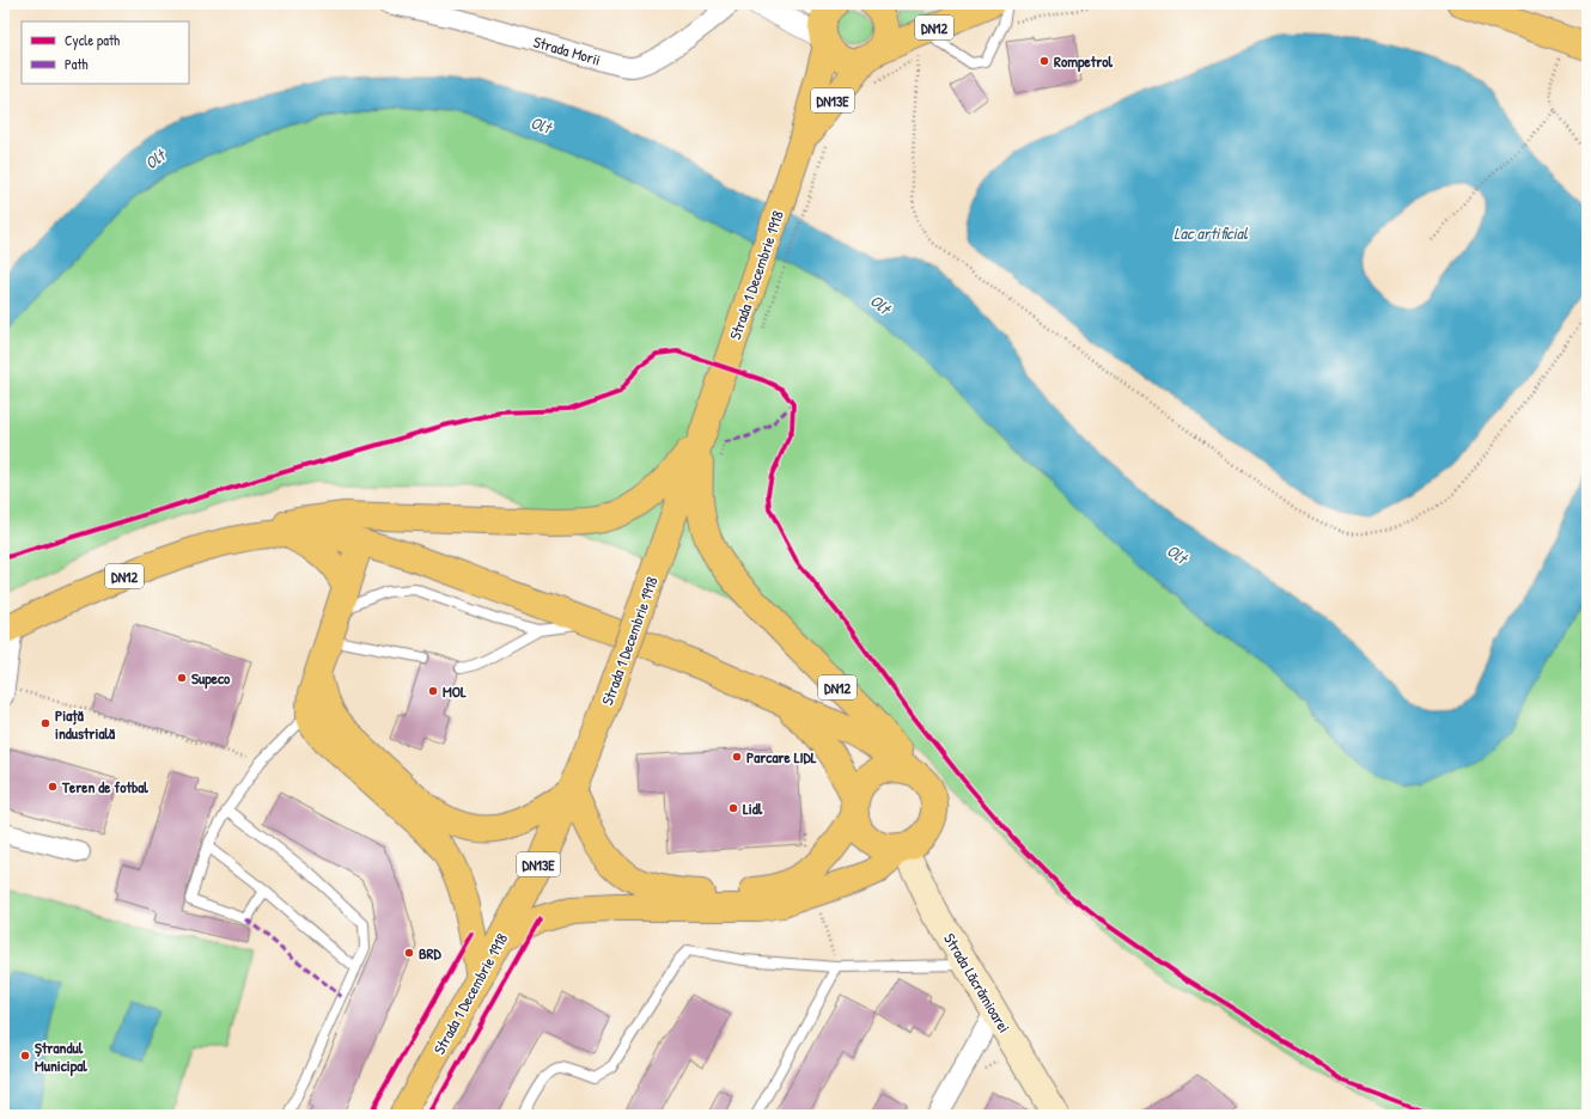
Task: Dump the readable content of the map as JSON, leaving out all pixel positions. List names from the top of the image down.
{
  "streets": {
    "main road": [
      "DN12",
      "DN13E",
      "Strada 1 Decembrie 1918",
      "Strada Lăcrămioarei"
    ],
    "street": ["Strada Morii"]
  },
  "crossings": [
    ["DN12", "Strada 1 Decembrie 1918"],
    ["DN12", "Strada Lăcrămioarei"]
  ],
  "water": ["Olt", "Lac artificial"],
  "places": [
    "Rompetrol",
    "Supeco",
    "MOL",
    "Piață industrială",
    "Parcare LIDL",
    "Teren de fotbal",
    "Lidl",
    "BRD",
    "Ștrandul Municipal"
  ],
  "legend": ["Cycle path", "Path"]
}
